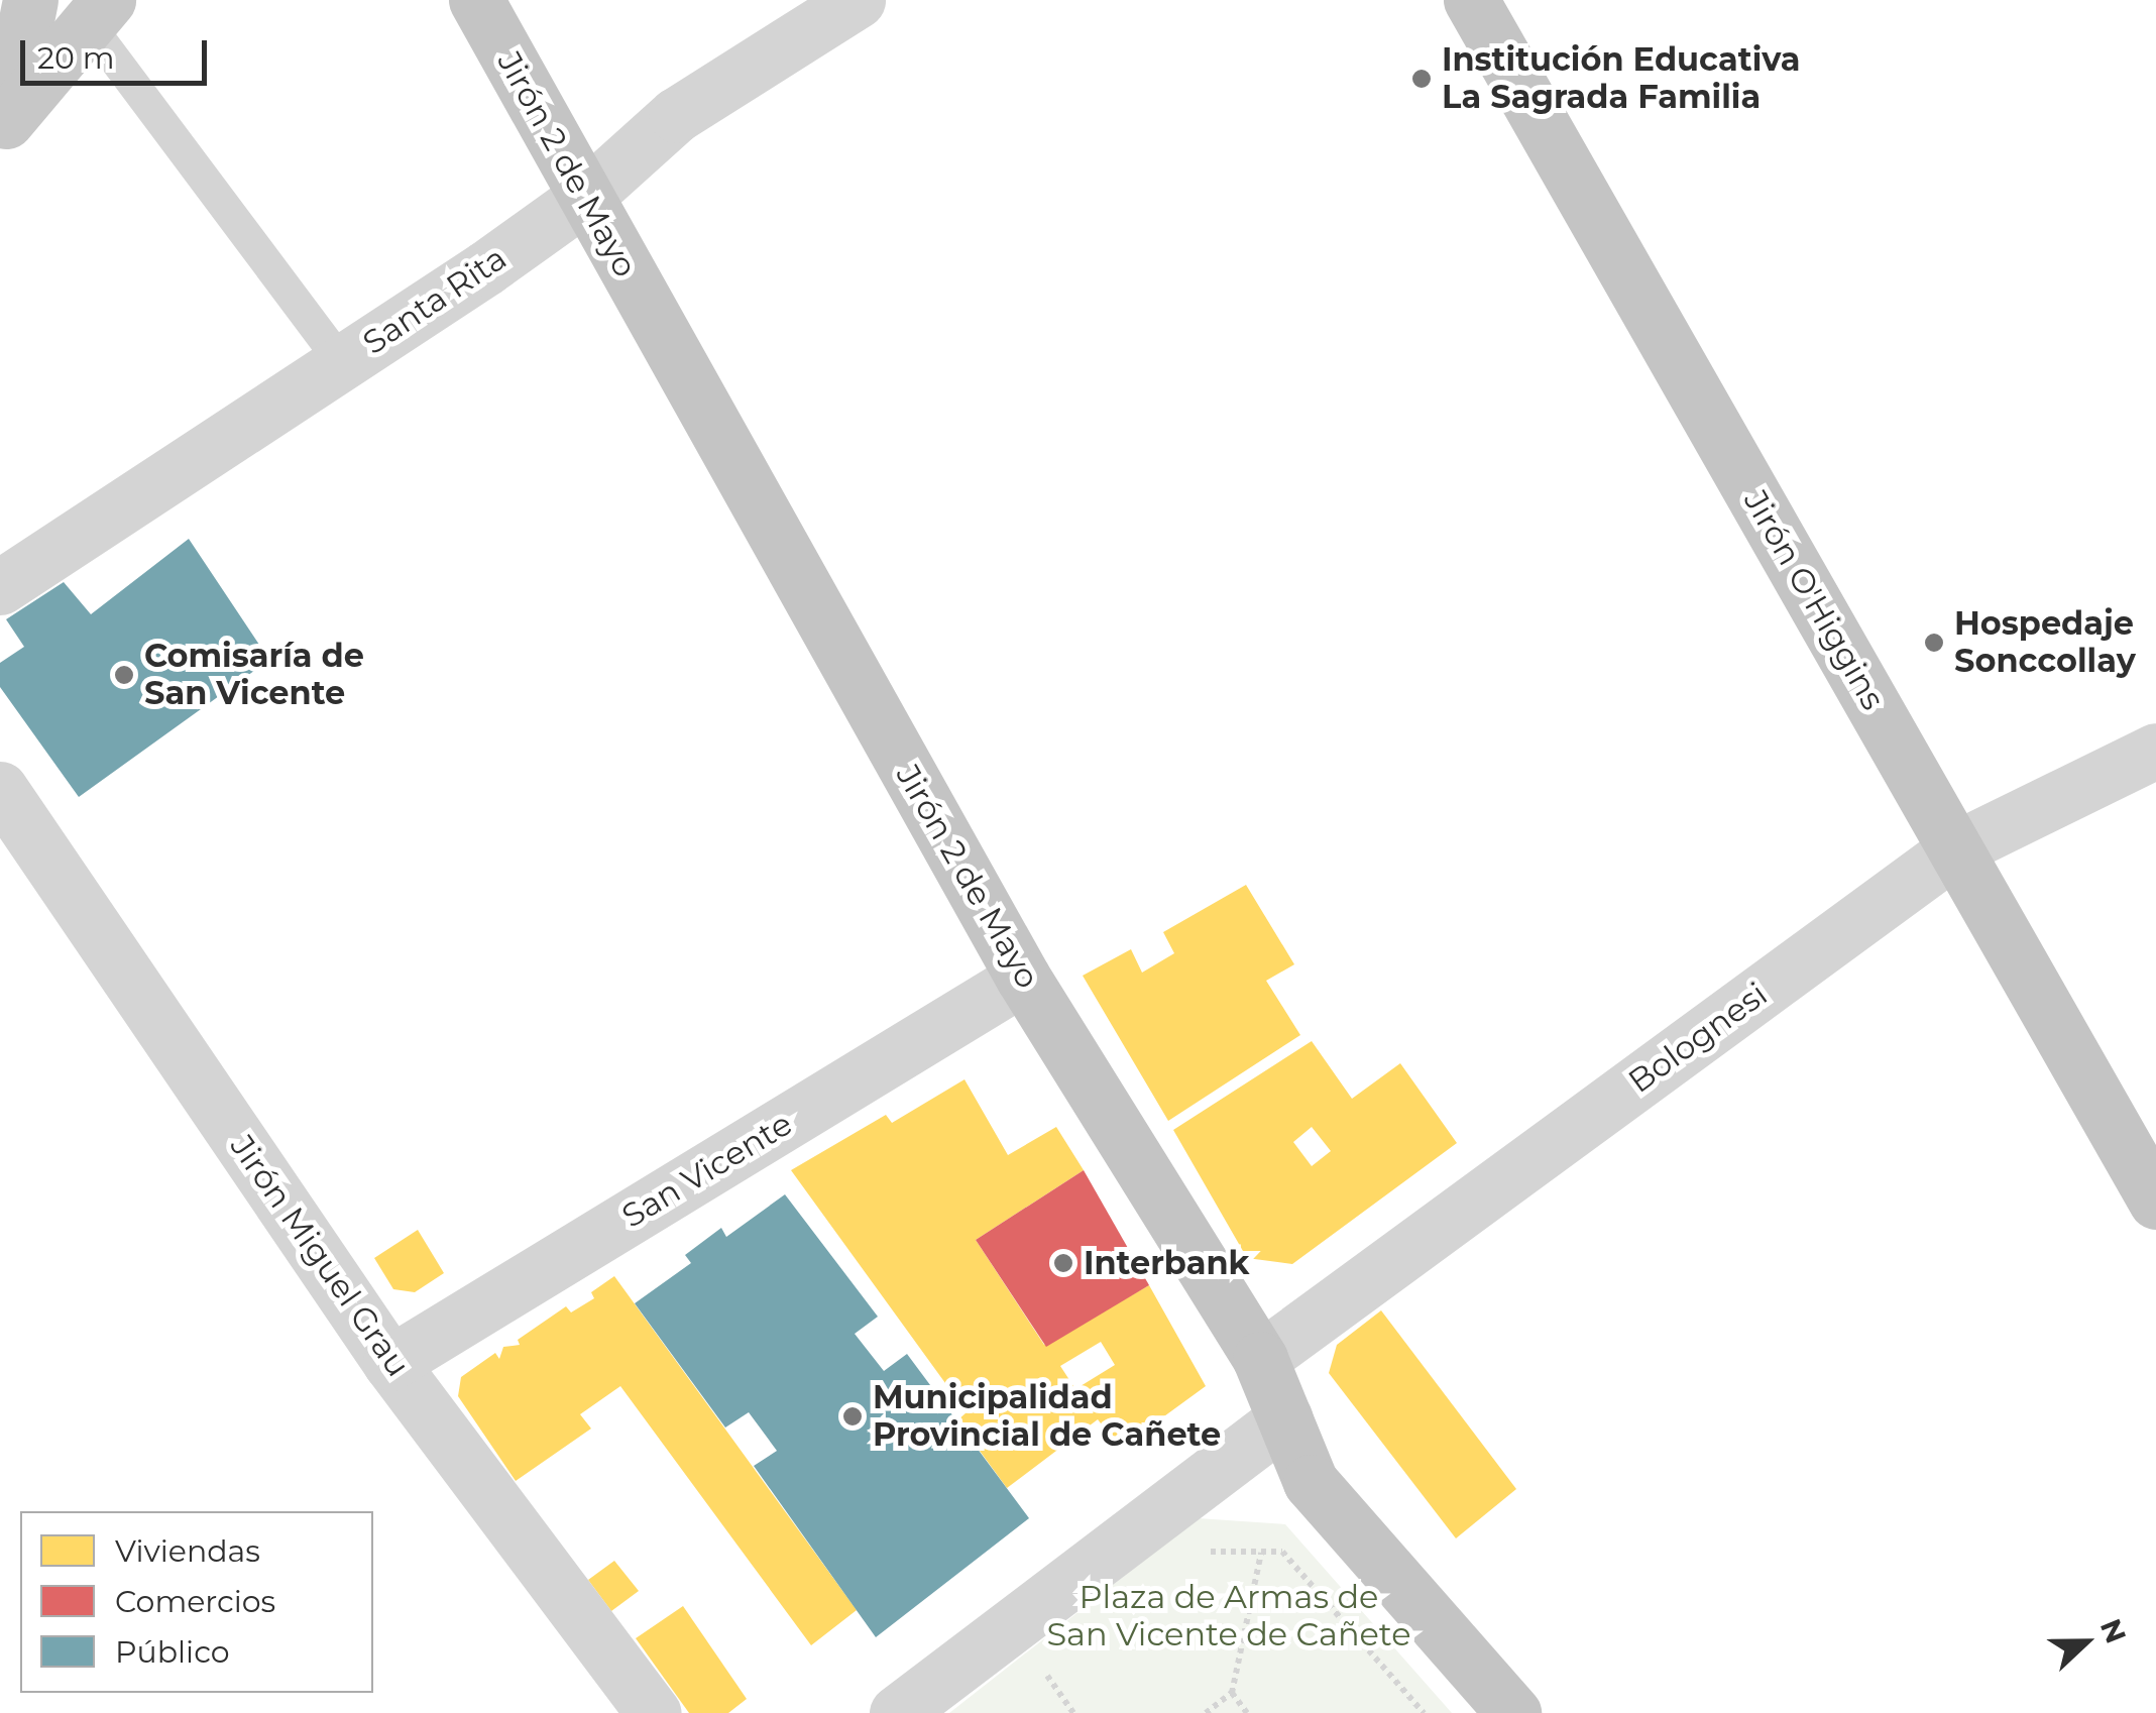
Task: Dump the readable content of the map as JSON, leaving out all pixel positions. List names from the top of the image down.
{
  "streets": {
    "highway": ["Jirón 2 de Mayo", "Jirón O'Higgins"],
    "street": [
      "Santa Rita",
      "Bolognesi",
      "San Vicente",
      "Jirón Miguel Grau"
    ]
  },
  "crossings": [
    ["Jirón 2 de Mayo", "Santa Rita"],
    ["Jirón 2 de Mayo", "Bolognesi"],
    ["Jirón 2 de Mayo", "San Vicente"],
    ["Jirón O'Higgins", "Bolognesi"],
    ["San Vicente", "Jirón Miguel Grau"]
  ],
  "parks": ["Plaza de Armas de San Vicente de Cañete"],
  "places": [
    "Institución Educativa La Sagrada Familia",
    "Hospedaje Sonccollay",
    "Comisaría de San Vicente",
    "Interbank",
    "Municipalidad Provincial de Cañete"
  ],
  "legend": ["Viviendas", "Comercios", "Público"],
  "scale_bar": "20 m",
  "north": "right"
}
